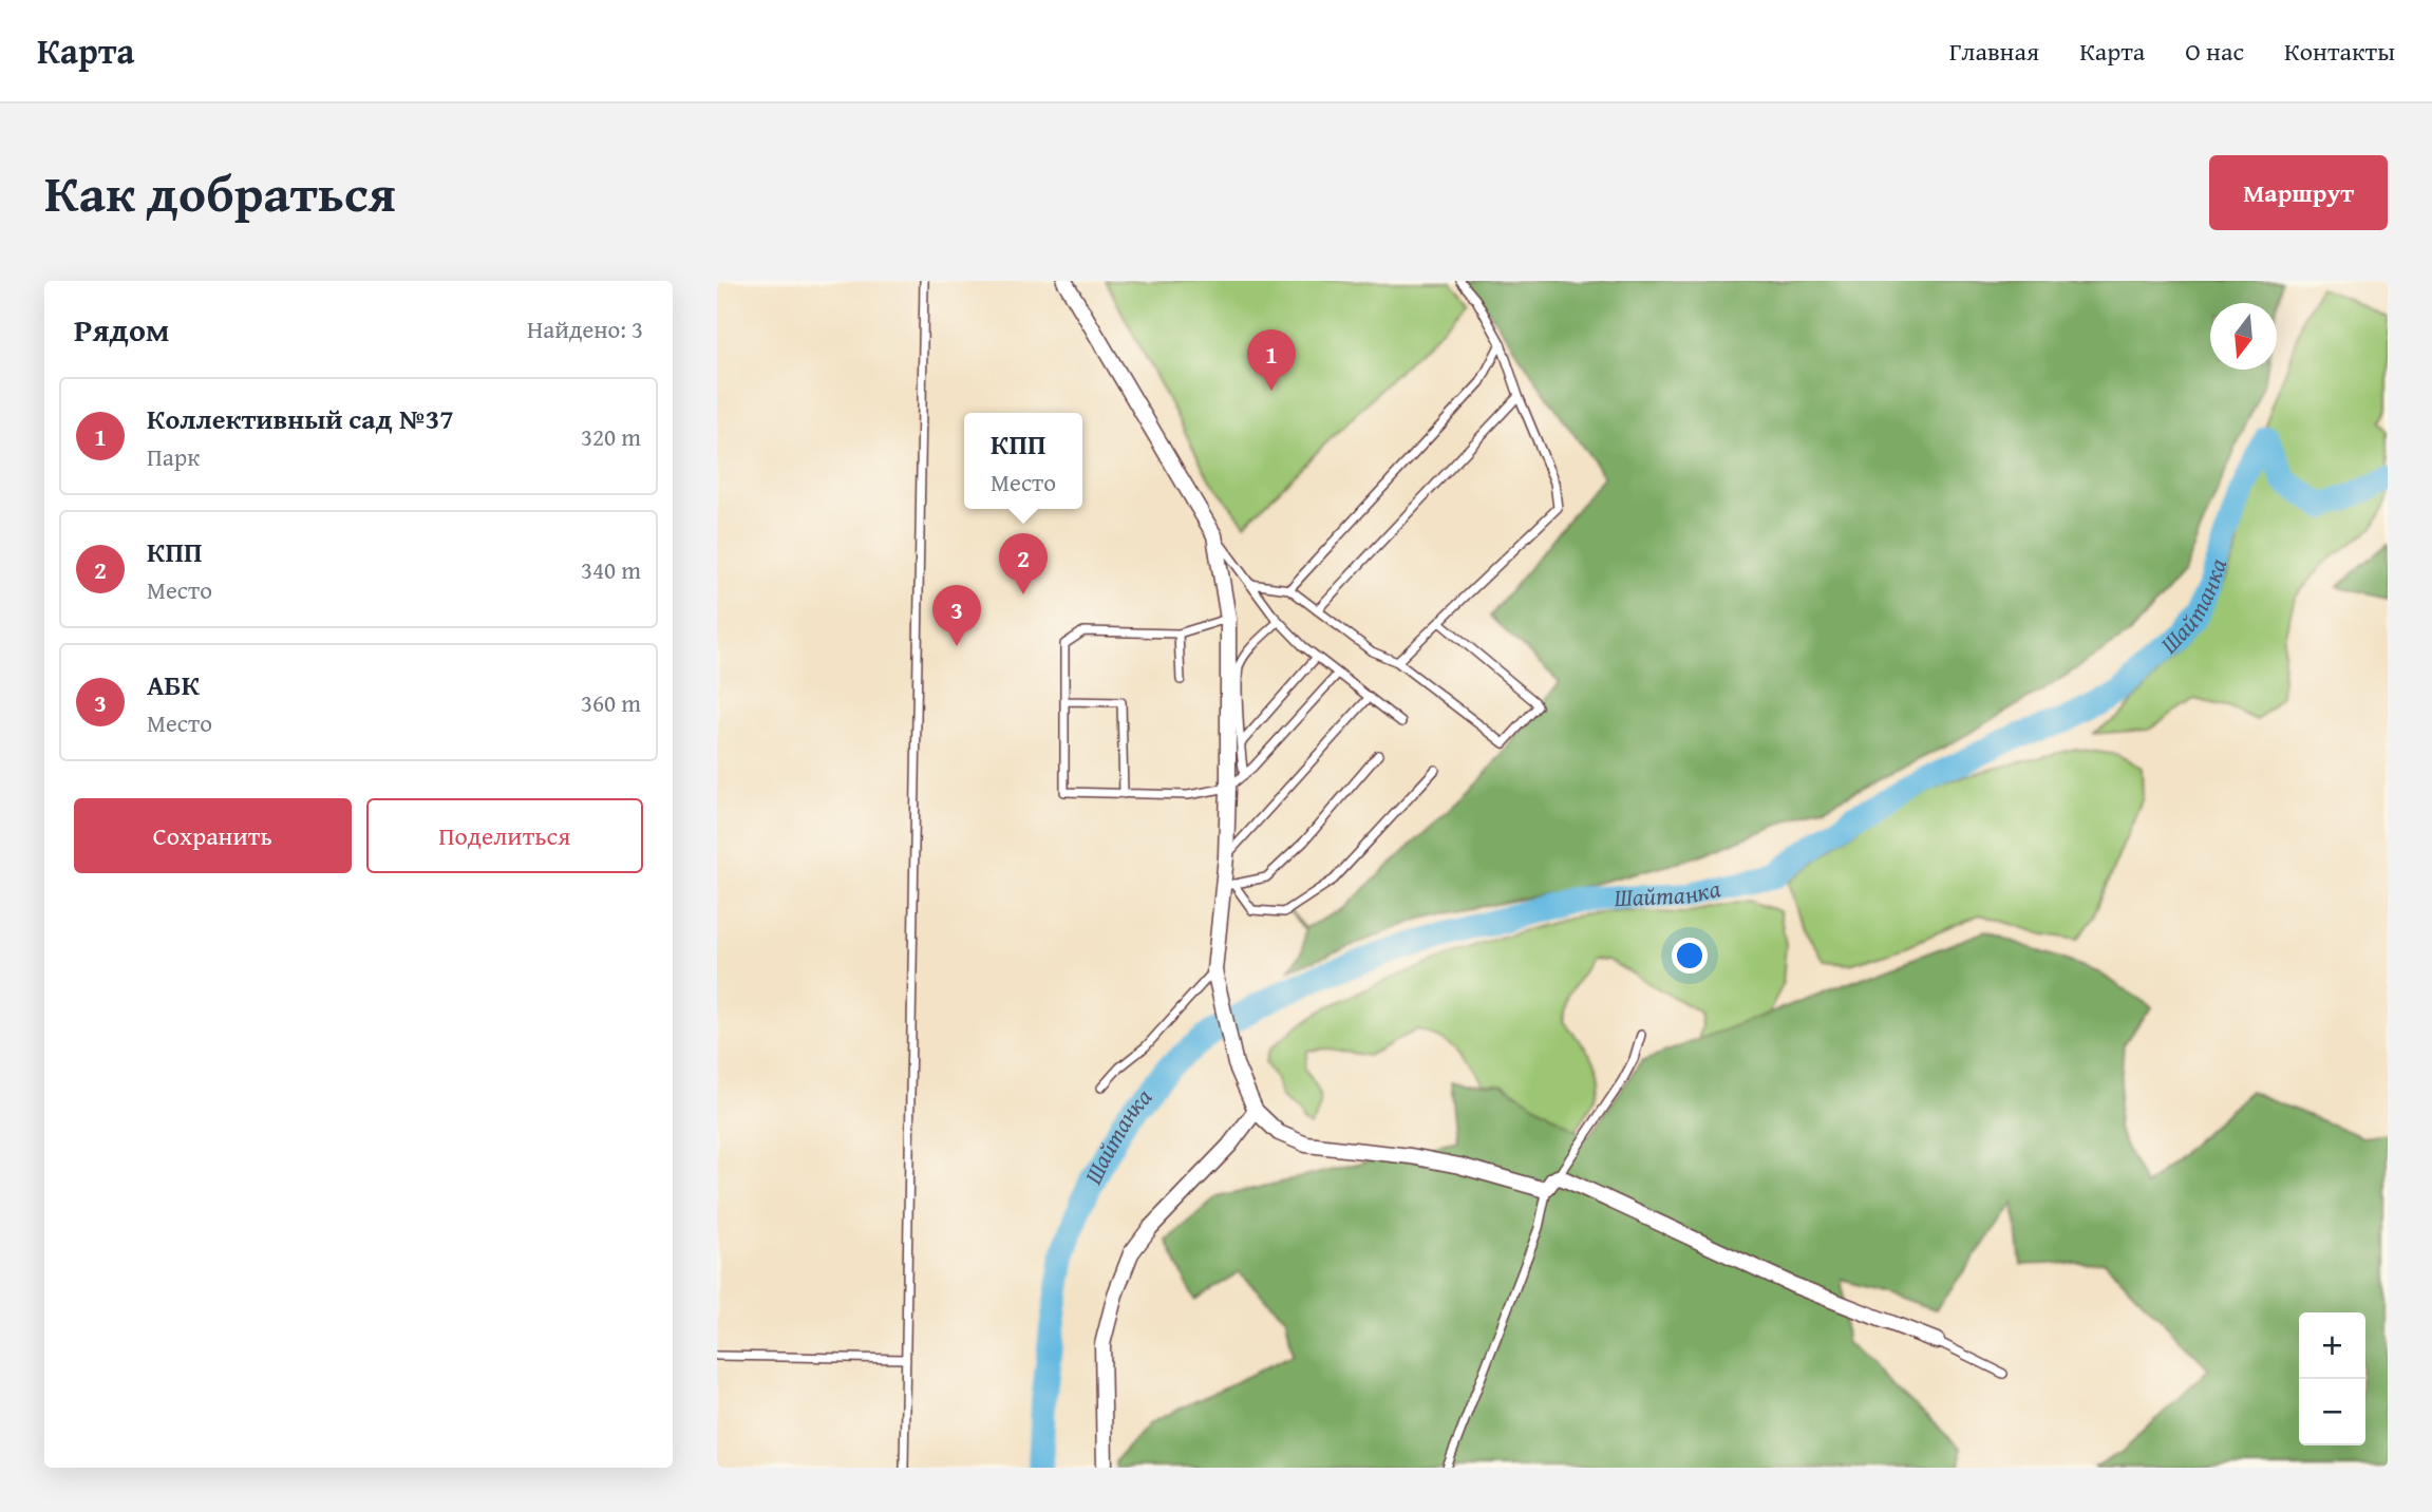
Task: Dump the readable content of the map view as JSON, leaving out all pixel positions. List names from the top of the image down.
{
  "water": ["Шайтанка"],
  "north": "bottom",
  "page": {
    "header": "Карта",
    "nav": [
      "Главная",
      "Карта",
      "О нас",
      "Контакты"
    ],
    "title": "Как добраться",
    "buttons": [
      "Маршрут",
      ["Сохранить", "Поделиться"]
    ],
    "heading": ["Рядом", "Найдено: 3"],
    "pins": ["1", "2", "3"],
    "list": [
      {
        "mark": "1",
        "name": "Коллективный сад №37",
        "note": "Парк",
        "value": "320 m"
      },
      {
        "mark": "2",
        "name": "КПП",
        "note": "Место",
        "value": "340 m"
      },
      {
        "mark": "3",
        "name": "АБК",
        "note": "Место",
        "value": "360 m"
      }
    ],
    "popup": ["КПП", "Место"],
    "map_buttons": ["+", "−"]
  }
}
